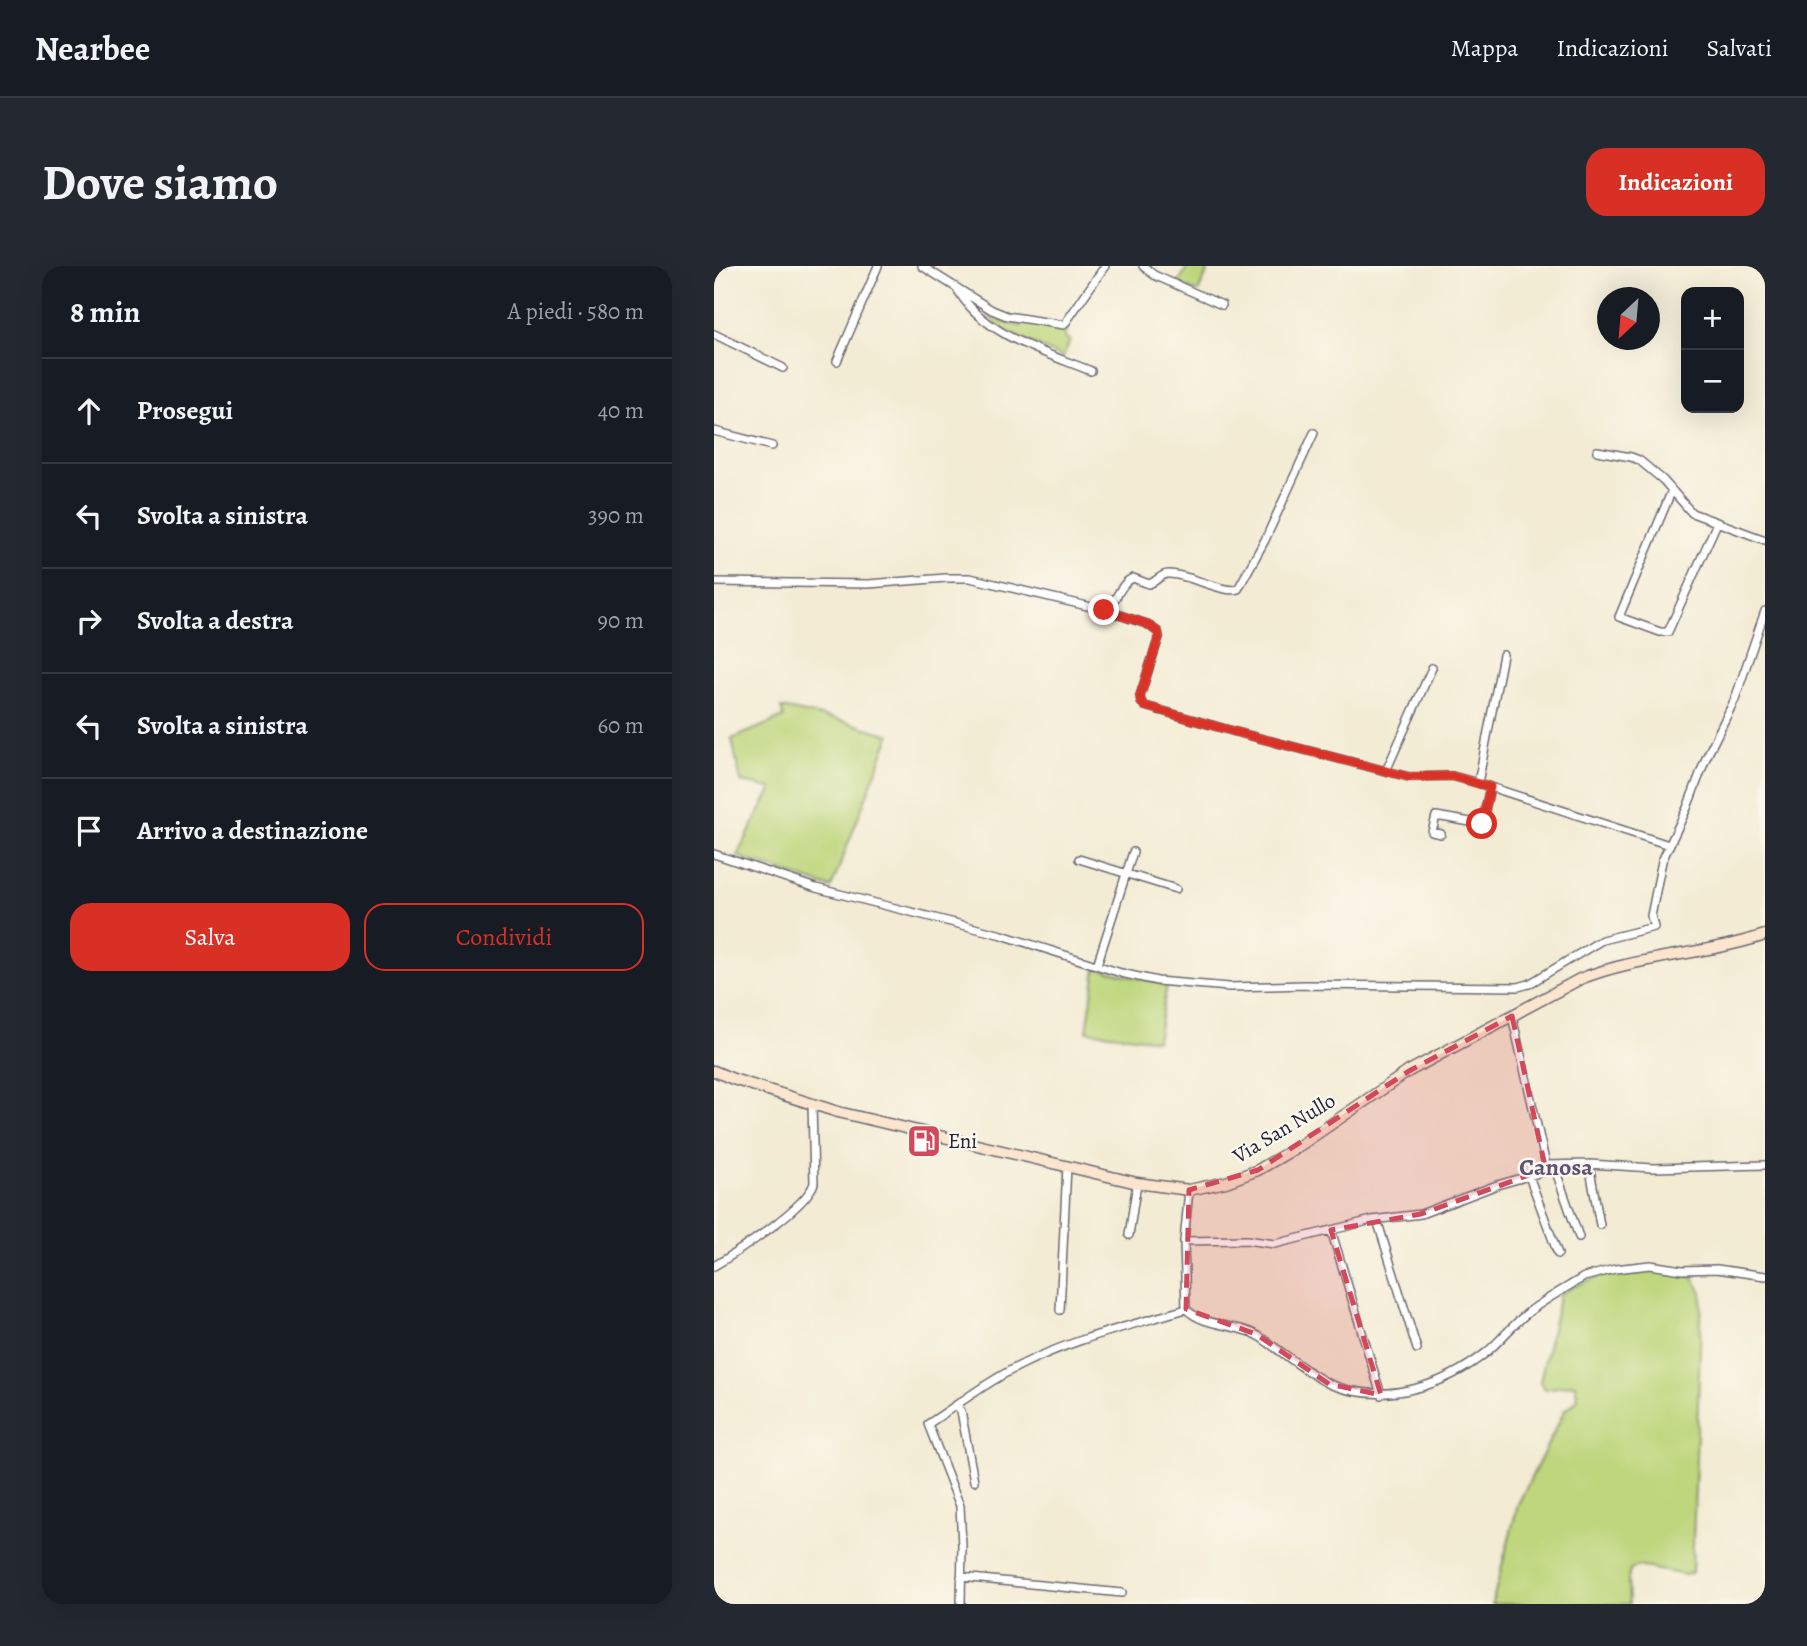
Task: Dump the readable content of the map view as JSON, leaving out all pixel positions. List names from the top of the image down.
{
  "streets": {
    "street": ["Via San Nullo"]
  },
  "districts": ["Canosa"],
  "places": {
    "fuel station": ["Eni"]
  },
  "north": "bottom left",
  "page": {
    "header": "Nearbee",
    "nav": ["Mappa", "Indicazioni", "Salvati"],
    "buttons": [
      "Indicazioni",
      ["Salva", "Condividi"]
    ],
    "title": "Dove siamo",
    "heading": ["8 min", "A piedi · 580 m"],
    "map_buttons": ["+", "−"],
    "list": [
      ["Prosegui", "40 m"],
      ["Svolta a sinistra", "390 m"],
      ["Svolta a destra", "90 m"],
      ["Svolta a sinistra", "60 m"],
      "Arrivo a destinazione"
    ]
  }
}
